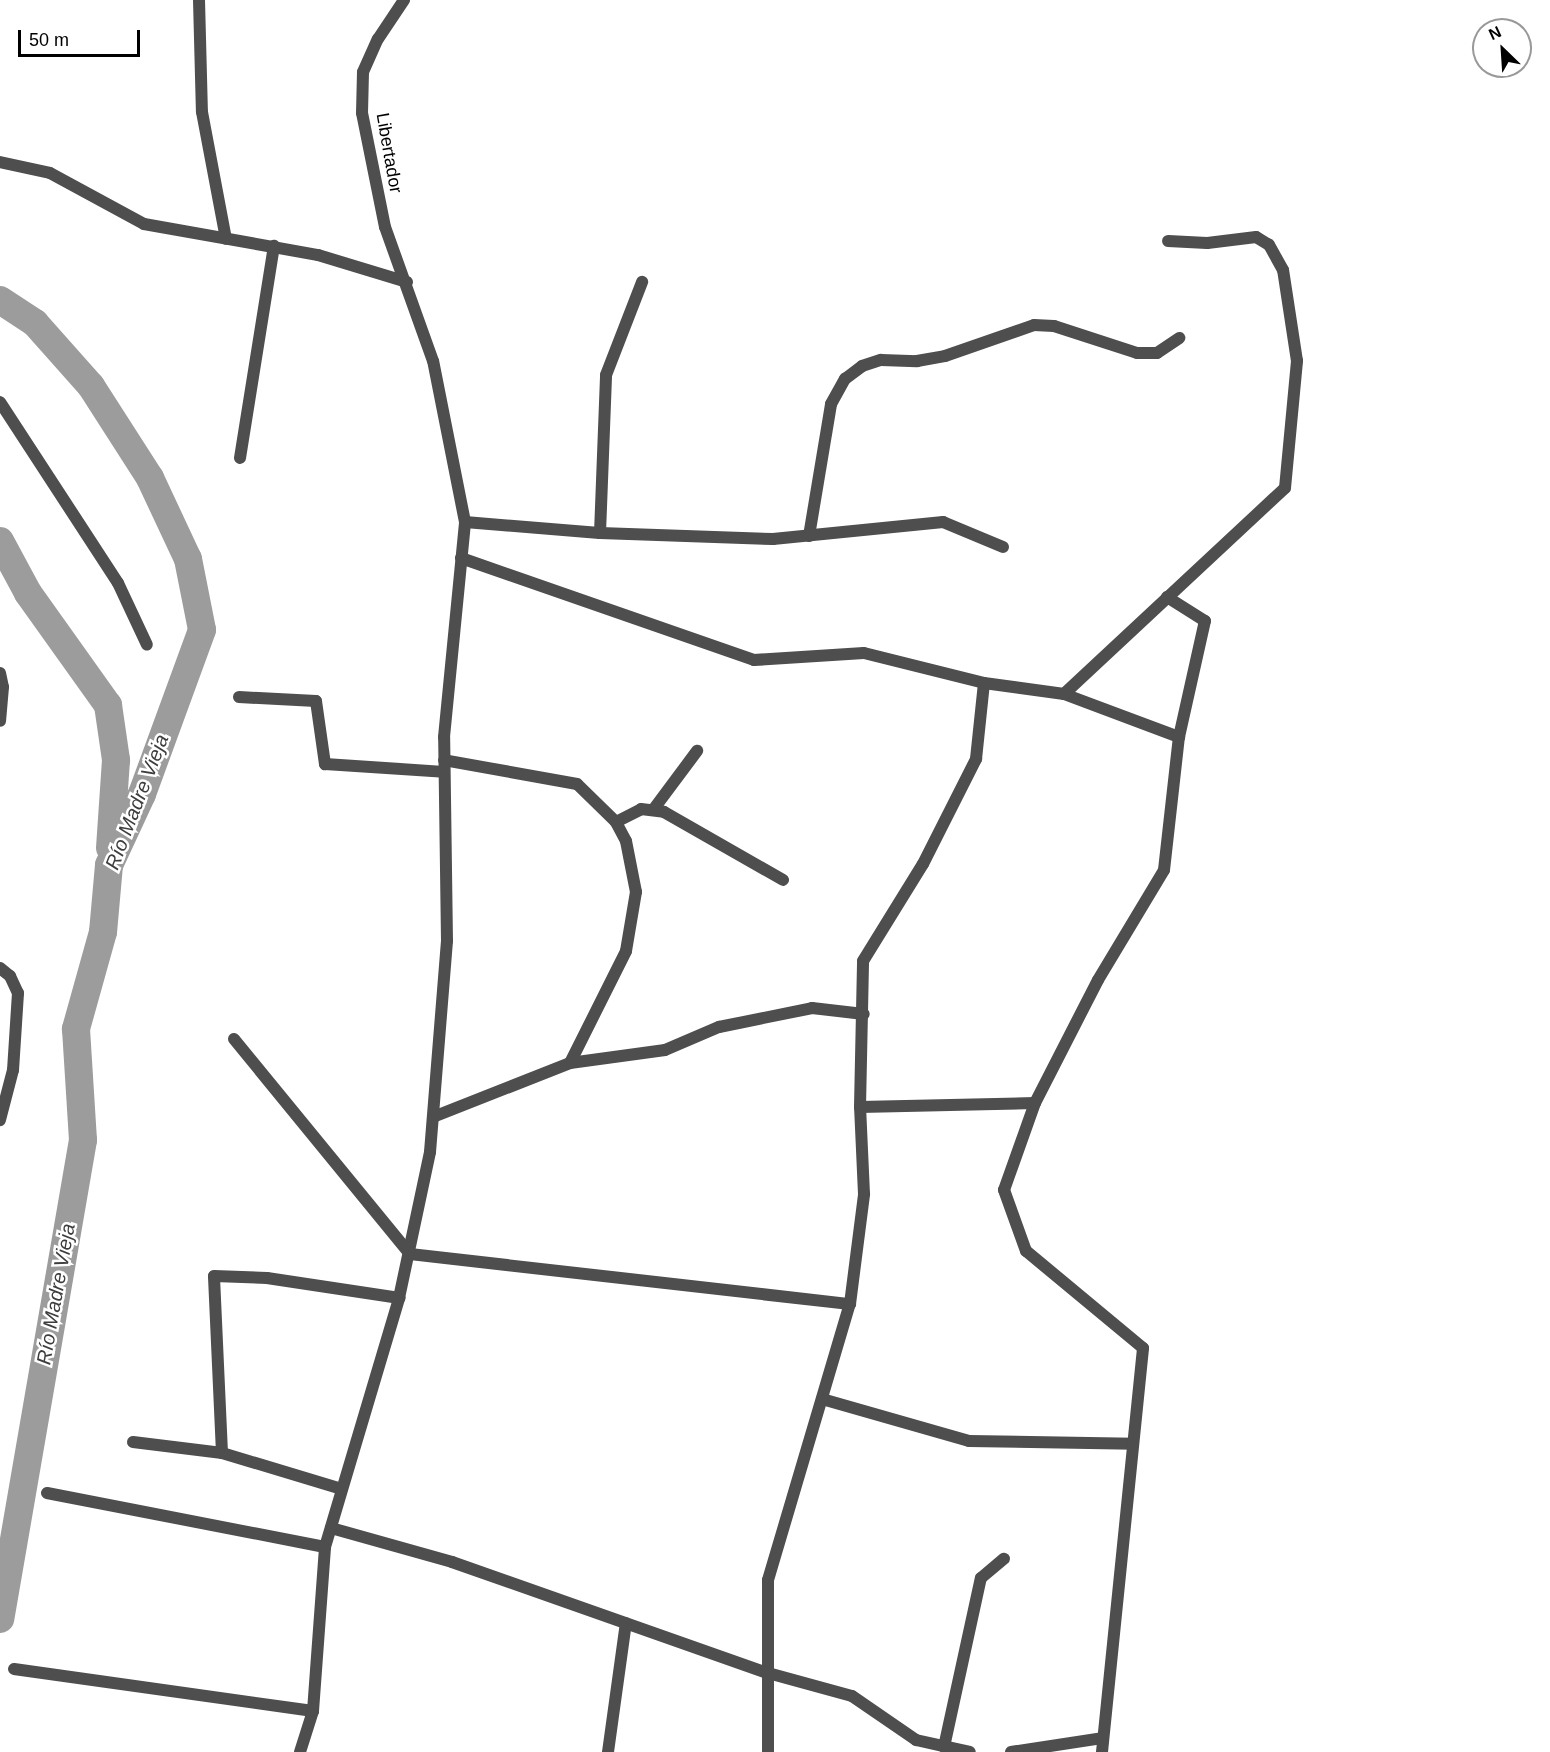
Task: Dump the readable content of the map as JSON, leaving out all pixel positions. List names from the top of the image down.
{
  "streets": {
    "street": ["Libertador"]
  },
  "water": ["Río Madre Vieja"],
  "scale_bar": "50 m",
  "north": "top left"
}
